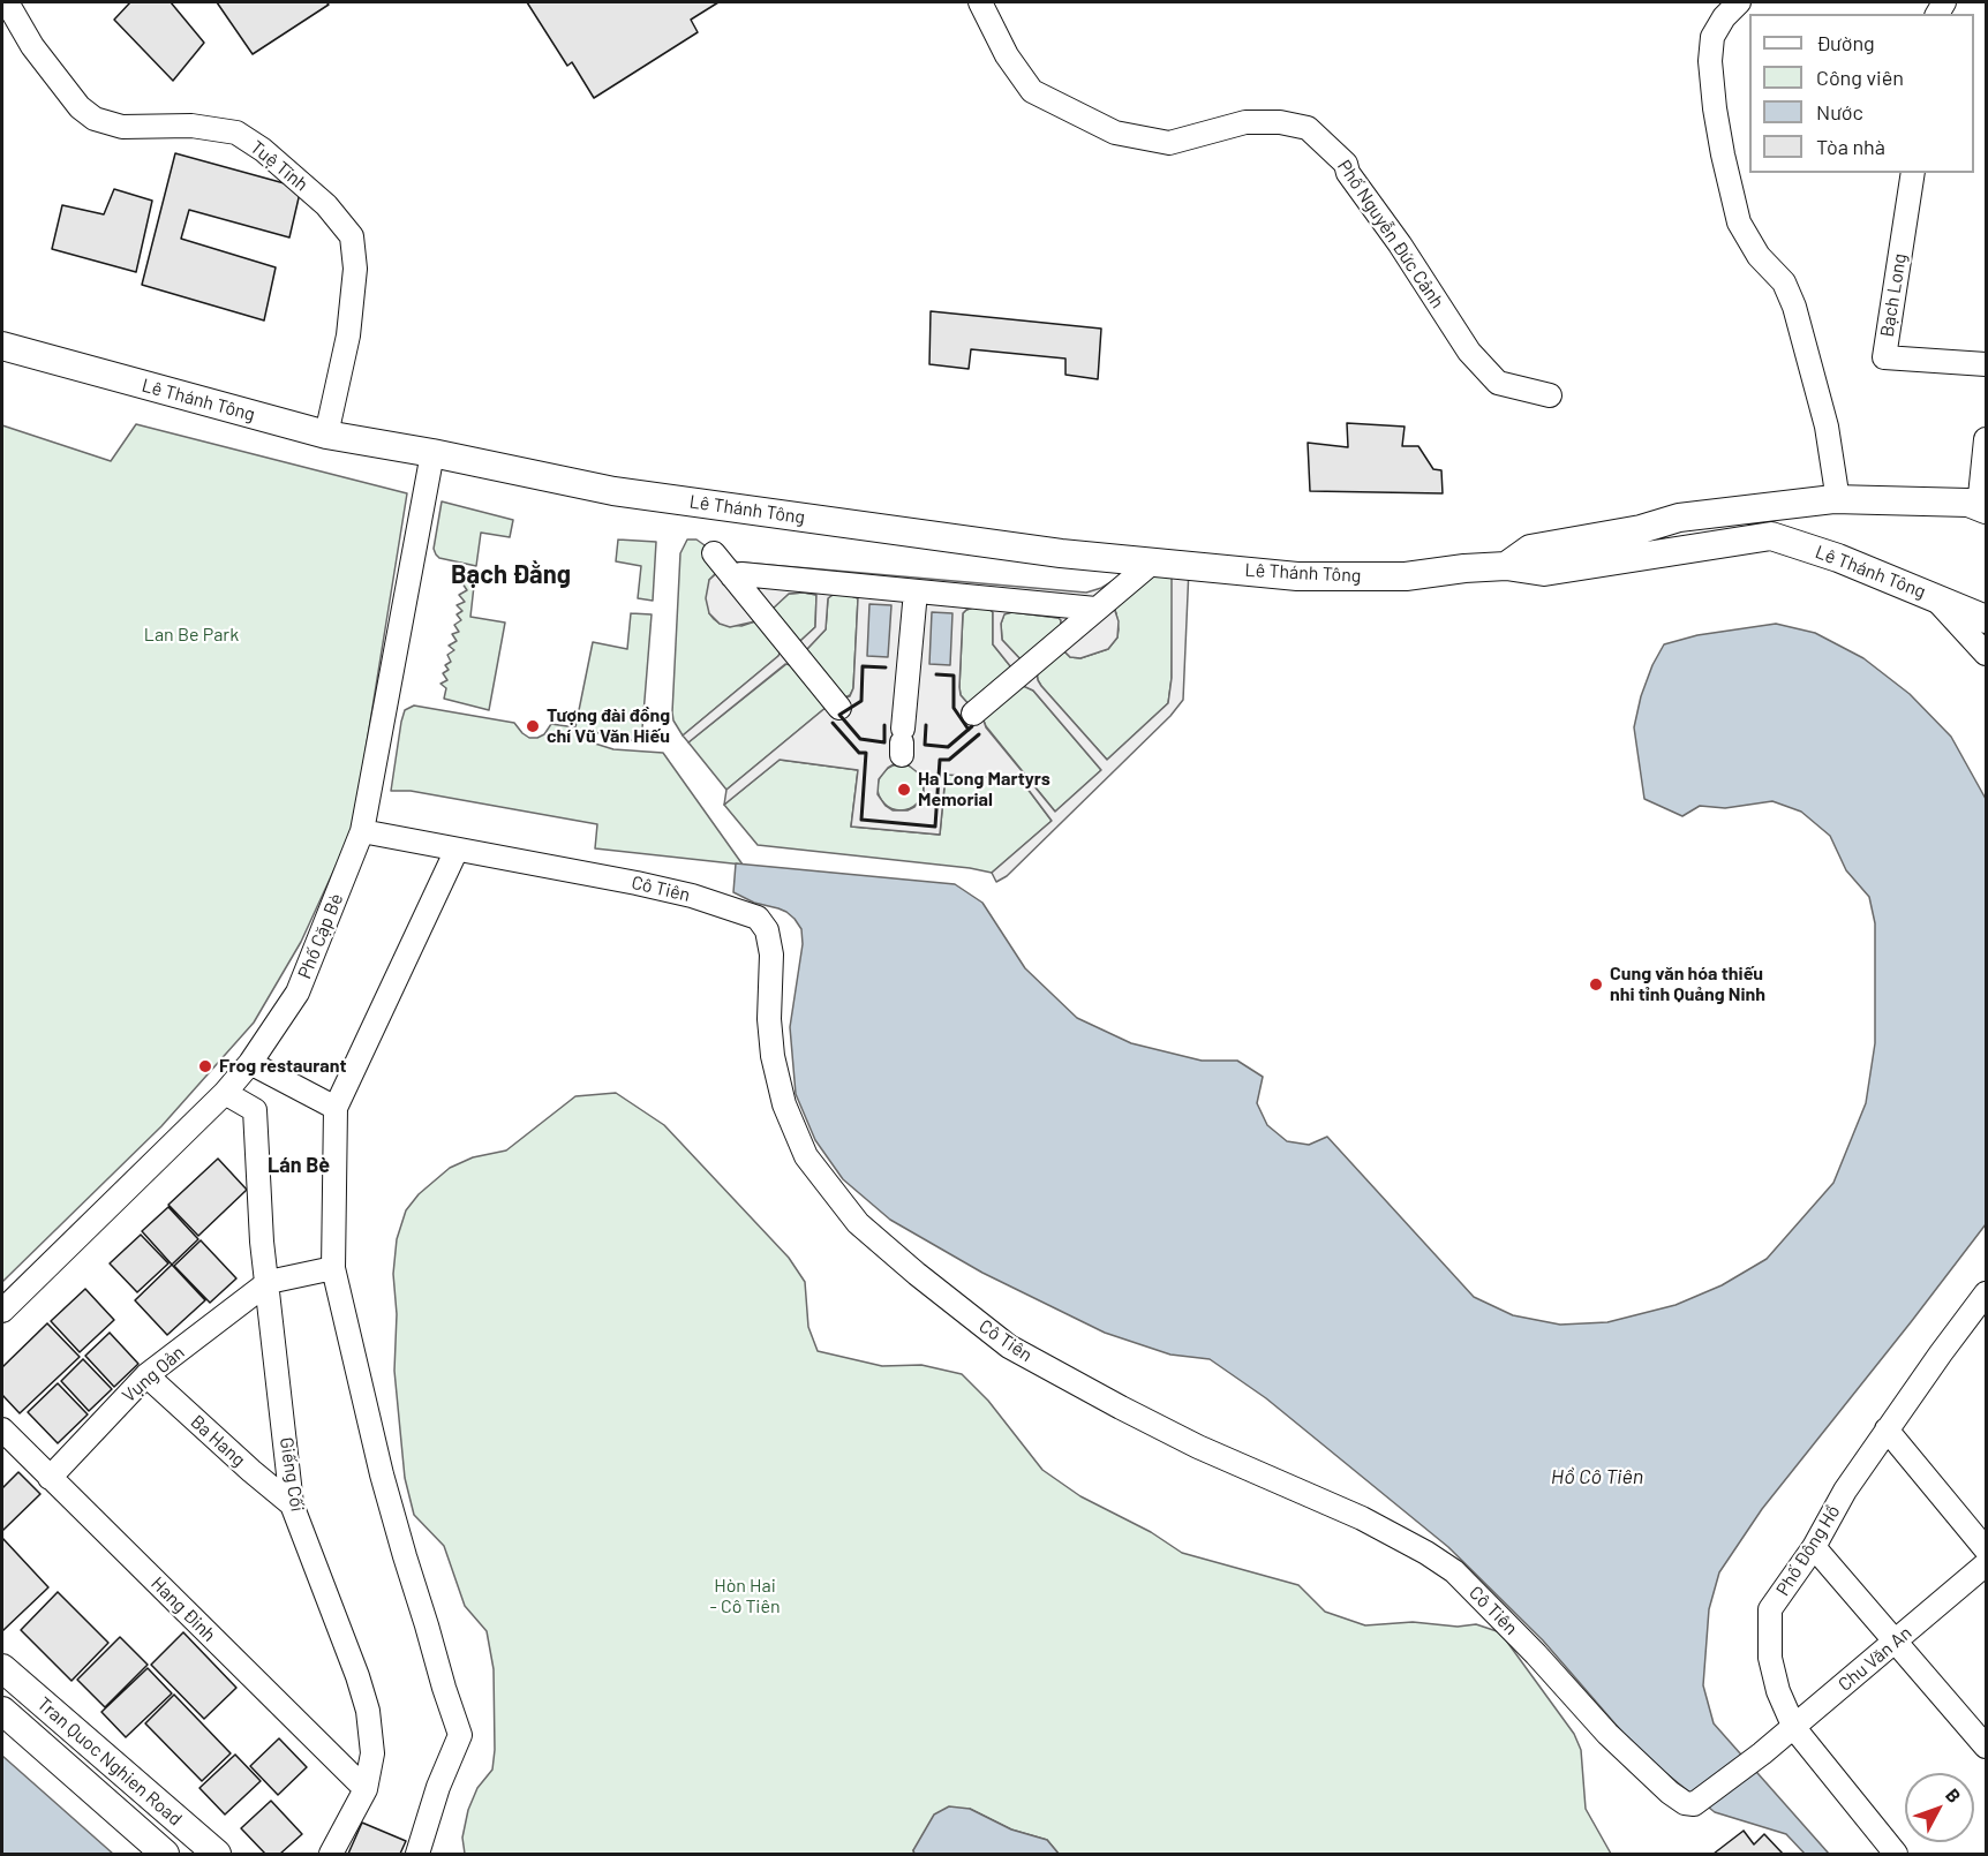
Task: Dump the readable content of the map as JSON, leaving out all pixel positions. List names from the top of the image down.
{
  "streets": {
    "main road": ["Lê Thánh Tông", "Tran Quoc Nghien Road"],
    "street": [
      "Tuệ Tĩnh",
      "Phố Nguyễn Đức Cảnh",
      "Bạch Long",
      "Cô Tiên",
      "Phố Cặp Bè",
      "Vụng Oản",
      "Ba Hang",
      "Giếng Cối",
      "Phố Đông Hồ",
      "Hang Đinh",
      "Chu Văn An"
    ]
  },
  "crossings": [
    ["Tuệ Tĩnh", "Lê Thánh Tông"],
    ["Lê Thánh Tông", "Phố Cặp Bè"],
    ["Cô Tiên", "Phố Cặp Bè"],
    ["Cô Tiên", "Chu Văn An"],
    ["Phố Cặp Bè", "Giếng Cối"],
    ["Vụng Oản", "Ba Hang"],
    ["Vụng Oản", "Giếng Cối"],
    ["Vụng Oản", "Hang Đinh"],
    ["Ba Hang", "Giếng Cối"],
    ["Giếng Cối", "Hang Đinh"],
    ["Phố Đông Hồ", "Chu Văn An"]
  ],
  "districts": ["Bạch Đằng", "Lán Bè"],
  "water": ["Hồ Cô Tiên"],
  "parks": ["Lan Be Park", "Hòn Hai - Cô Tiên"],
  "places": [
    "Tượng đài đồng chí Vũ Văn Hiếu",
    "Ha Long Martyrs Memorial",
    "Cung văn hóa thiếu nhi tỉnh Quảng Ninh",
    "Frog restaurant"
  ],
  "legend": [
    "Đường",
    "Công viên",
    "Nước",
    "Tòa nhà"
  ],
  "north": "top right"
}
